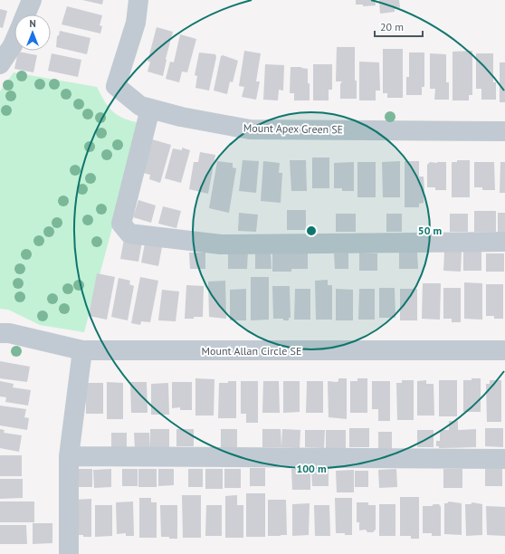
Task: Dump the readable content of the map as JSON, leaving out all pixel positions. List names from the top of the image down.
{
  "streets": {
    "street": ["Mount Apex Green SE", "Mount Allan Circle SE"]
  },
  "scale_bar": "20 m",
  "north": "top",
  "rings": ["50 m", "100 m"]
}
